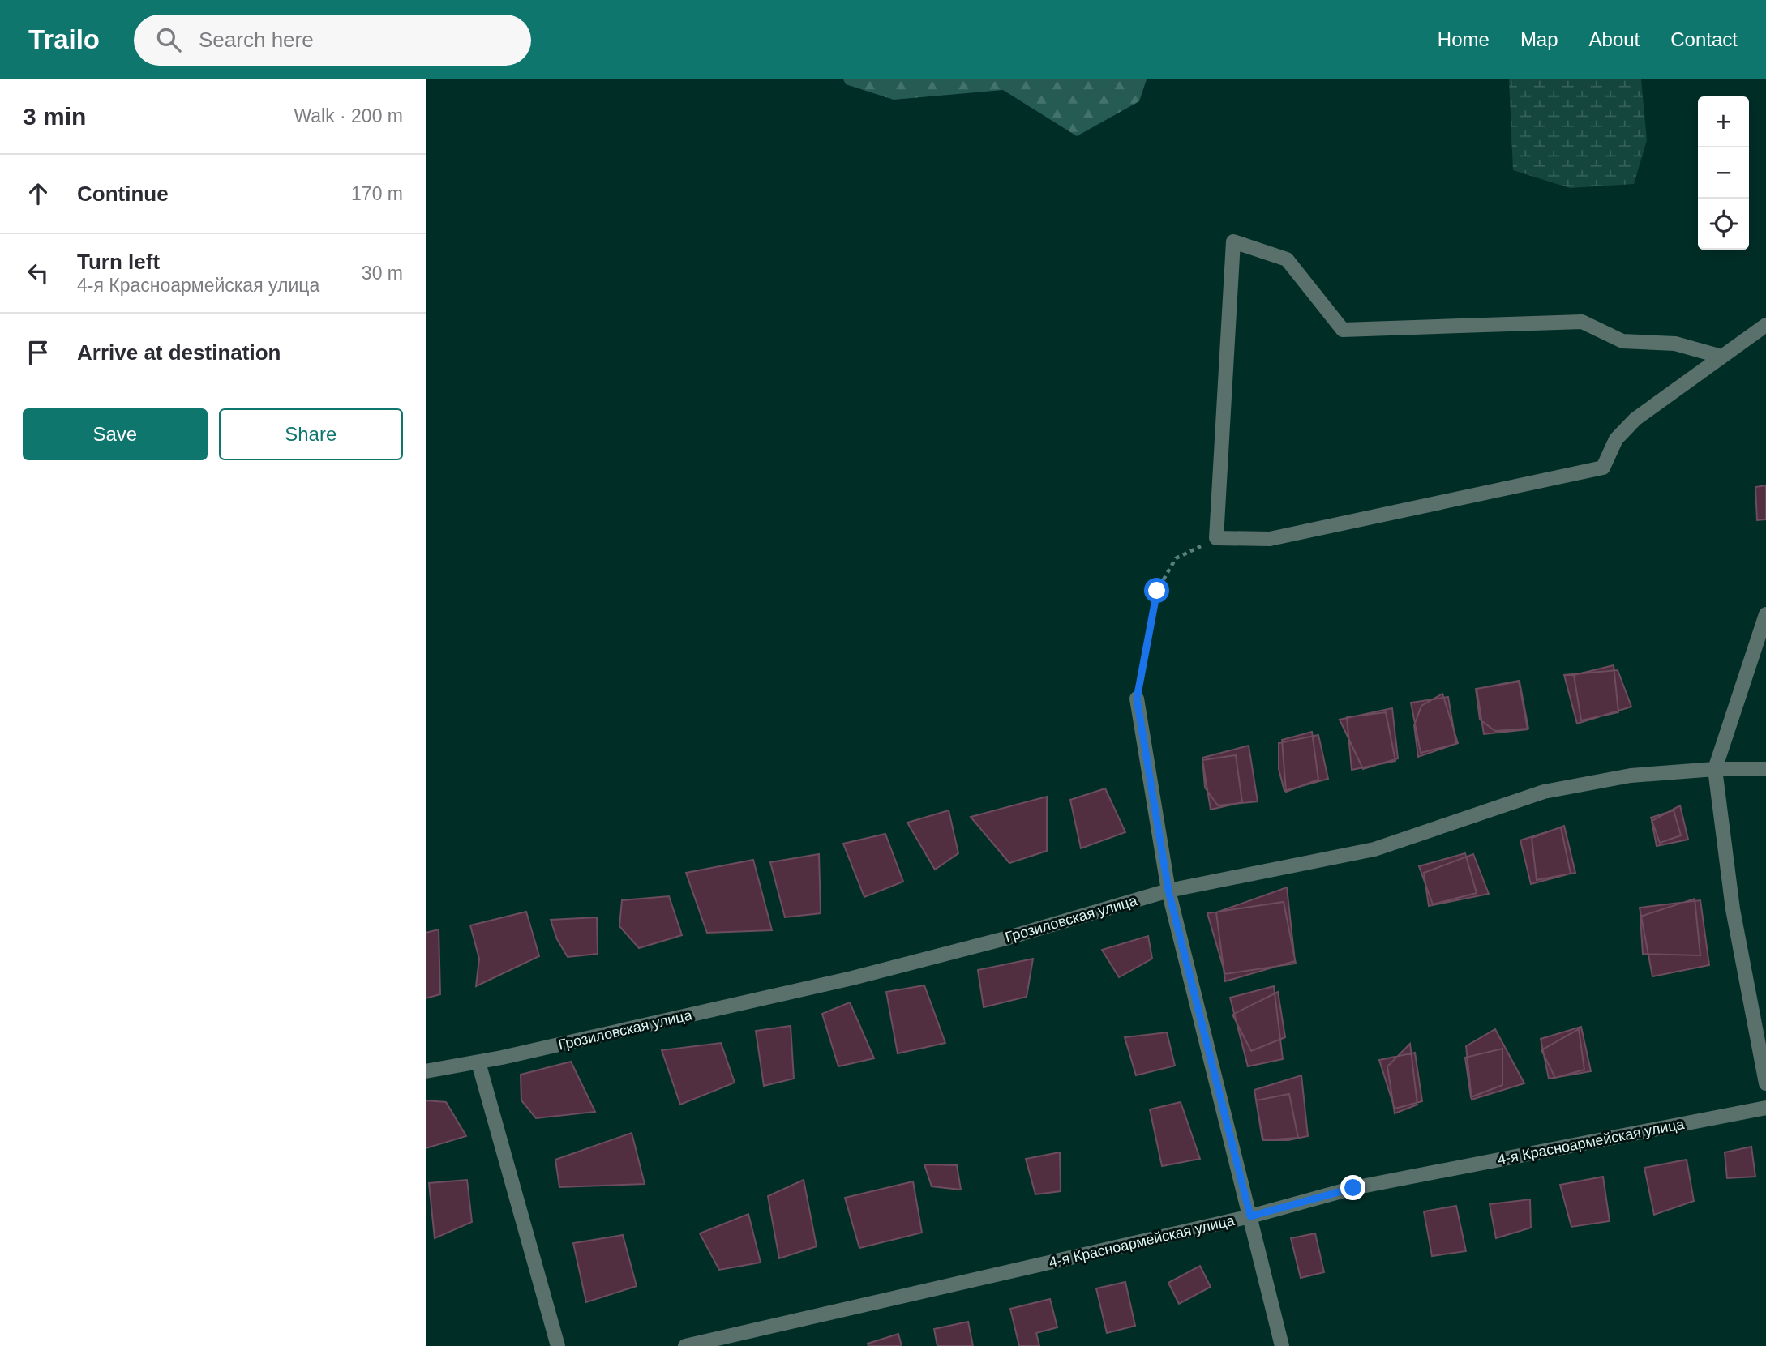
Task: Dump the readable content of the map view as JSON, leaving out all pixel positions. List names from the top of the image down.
{
  "streets": {
    "street": ["Грозиловская улица", "4-я Красноармейская улица"]
  },
  "page": {
    "header": "Trailo",
    "search": "Search here",
    "nav": [
      "Home",
      "Map",
      "About",
      "Contact"
    ],
    "heading": ["3 min", "Walk · 200 m"],
    "map_buttons": ["+", "−"],
    "list": [
      ["Continue", "170 m"],
      ["Turn left", "4-я Красноармейская улица", "30 m"],
      "Arrive at destination"
    ],
    "buttons": ["Save", "Share"]
  }
}
